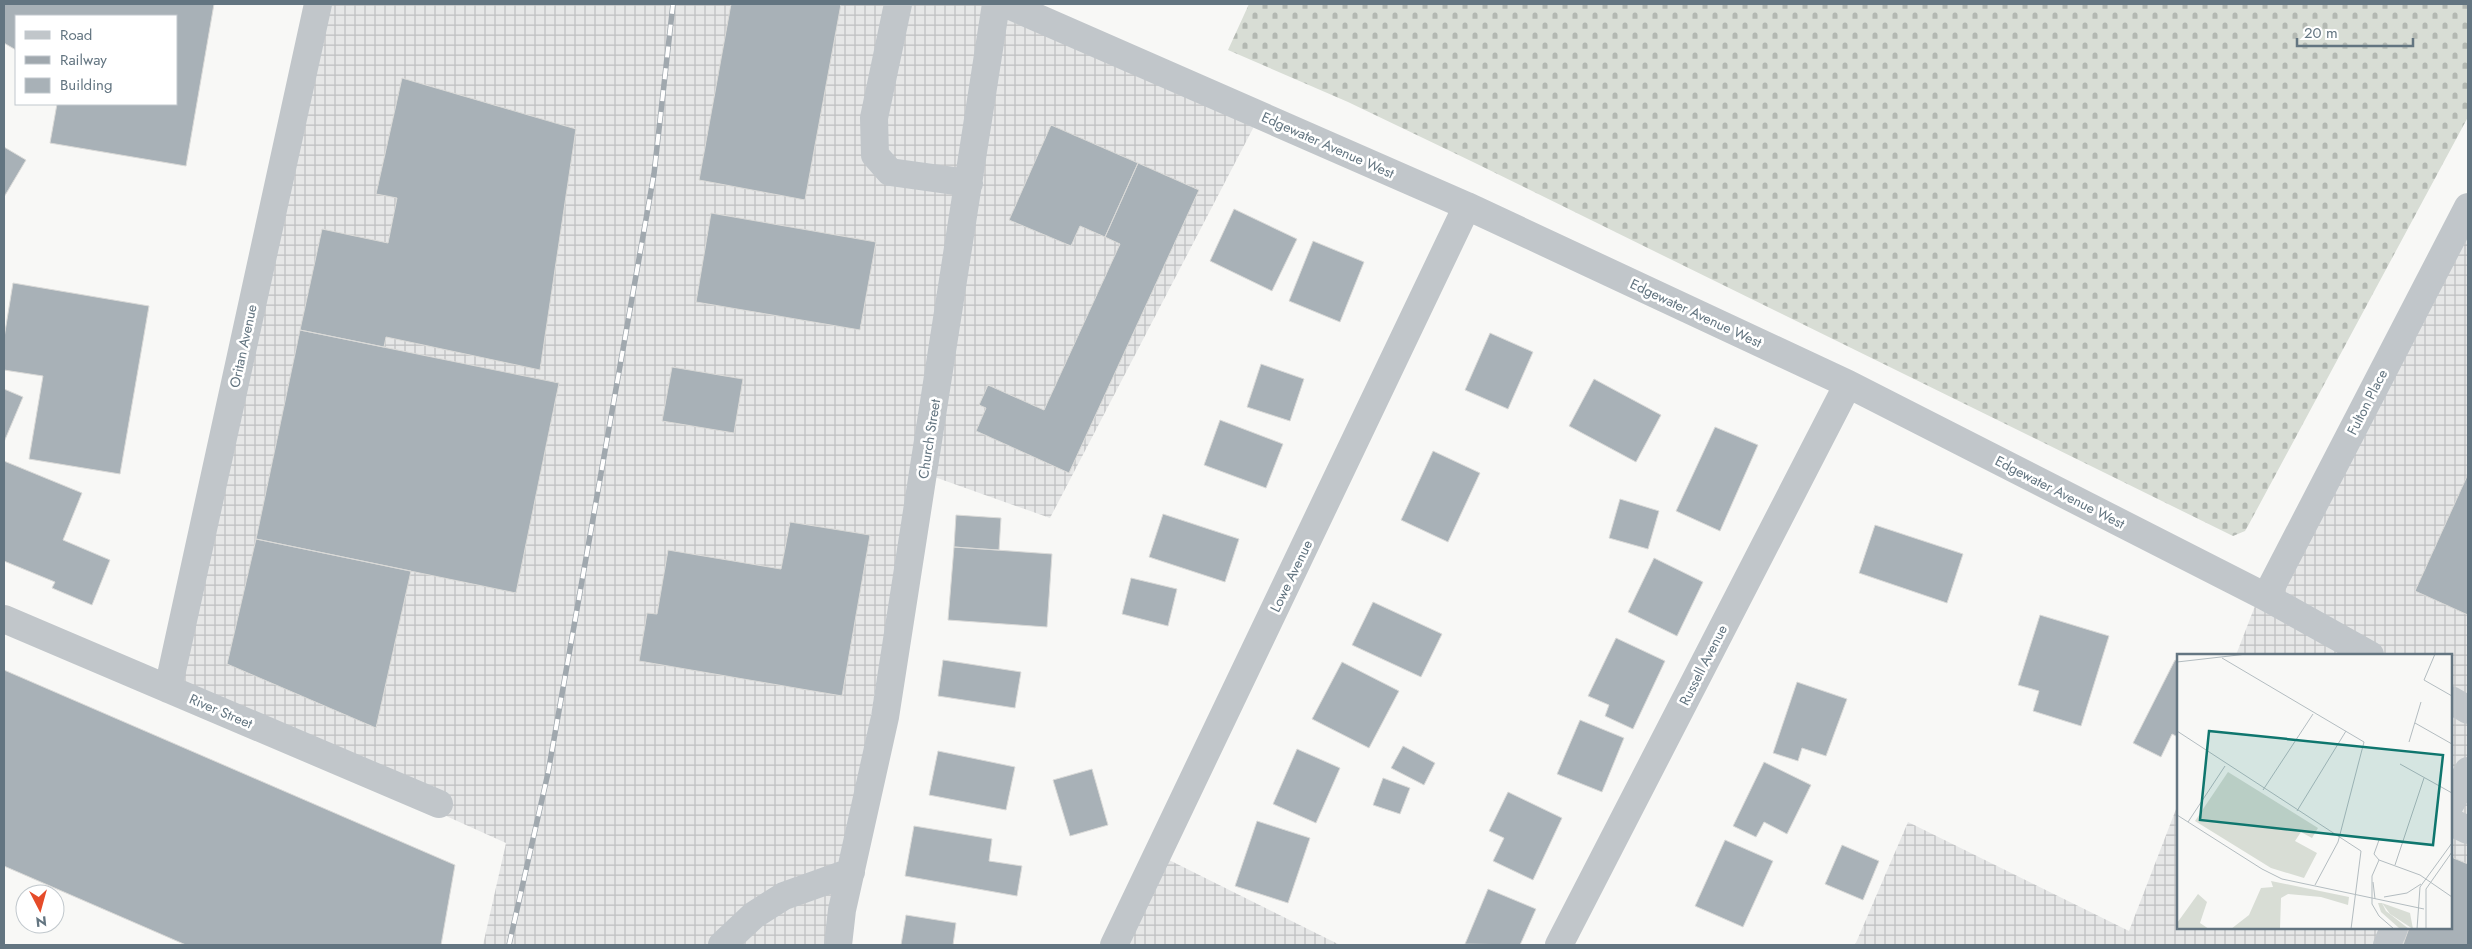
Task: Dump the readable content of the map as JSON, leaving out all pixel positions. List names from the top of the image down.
{
  "streets": {
    "street": [
      "Edgewater Avenue West",
      "Oritan Avenue",
      "Fulton Place",
      "Church Street",
      "Lowe Avenue",
      "Russell Avenue",
      "River Street"
    ]
  },
  "crossings": [
    ["Edgewater Avenue West", "Fulton Place"],
    ["Edgewater Avenue West", "Lowe Avenue"],
    ["Edgewater Avenue West", "Russell Avenue"],
    ["Oritan Avenue", "River Street"]
  ],
  "legend": ["Road", "Railway", "Building"],
  "scale_bar": "20 m",
  "north": "bottom"
}
